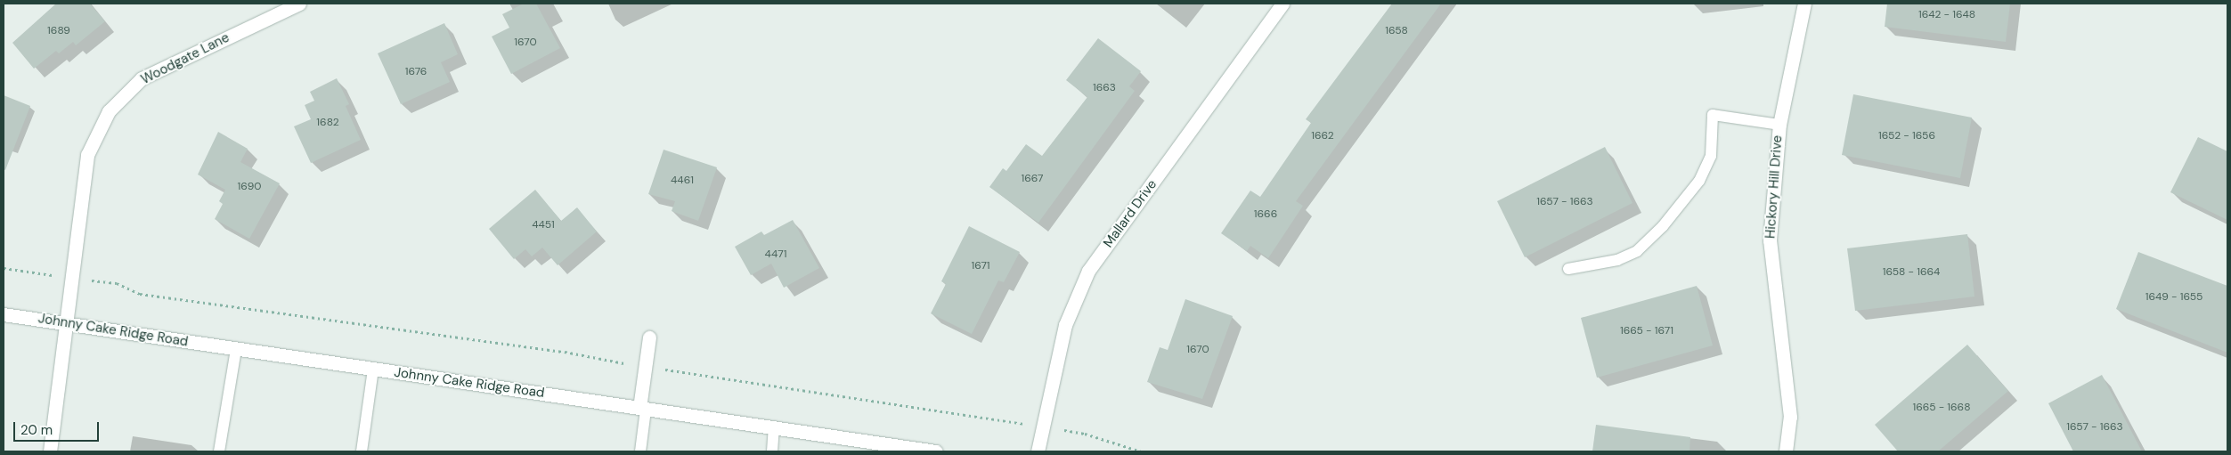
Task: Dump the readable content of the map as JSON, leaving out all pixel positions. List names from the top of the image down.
{
  "streets": {
    "street": [
      "Woodgate Lane",
      "Hickory Hill Drive",
      "Mallard Drive",
      "Johnny Cake Ridge Road"
    ]
  },
  "crossings": [
    ["Woodgate Lane", "Johnny Cake Ridge Road"]
  ],
  "house_numbers": [
    "1642 - 1648",
    "1689",
    "1658",
    "1670",
    "1676",
    "1663",
    "1682",
    "1662",
    "1652 - 1656",
    "1667",
    "4461",
    "1690",
    "1657 - 1663",
    "1666",
    "4451",
    "4471",
    "1671",
    "1658 - 1664",
    "1649 - 1655",
    "1665 - 1671",
    "1670",
    "1665 - 1668",
    "1657 - 1663"
  ],
  "scale_bar": "20 m"
}
